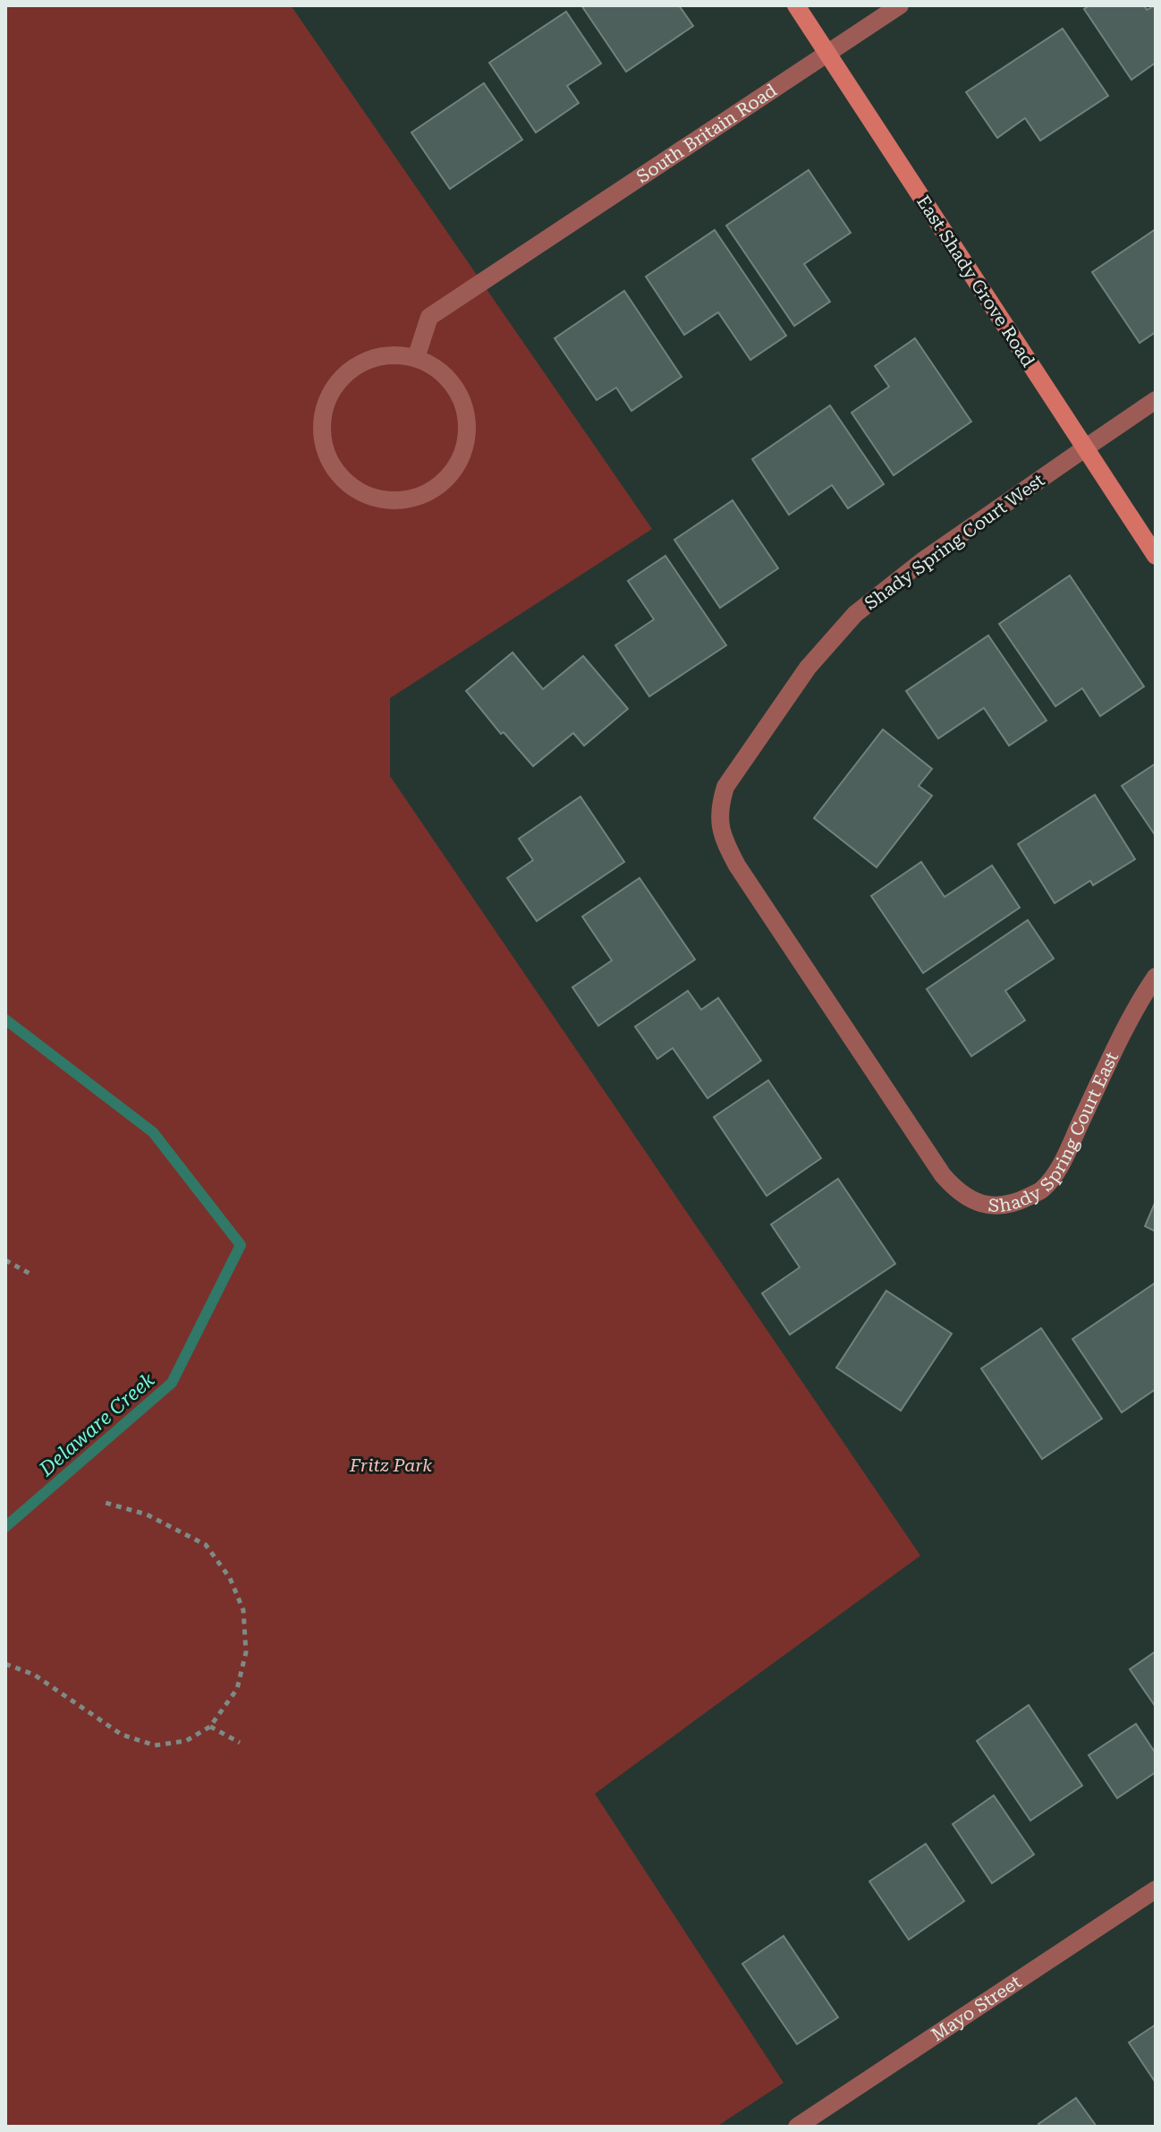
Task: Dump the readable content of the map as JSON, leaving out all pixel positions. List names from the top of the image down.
{
  "streets": {
    "main road": ["East Shady Grove Road"],
    "street": [
      "South Britain Road",
      "Shady Spring Court West",
      "Shady Spring Court East",
      "Mayo Street"
    ]
  },
  "crossings": [
    ["South Britain Road", "East Shady Grove Road"],
    ["East Shady Grove Road", "Shady Spring Court West"],
    ["Shady Spring Court West", "Shady Spring Court East"]
  ],
  "water": ["Delaware Creek"],
  "parks": ["Fritz Park"]
}
